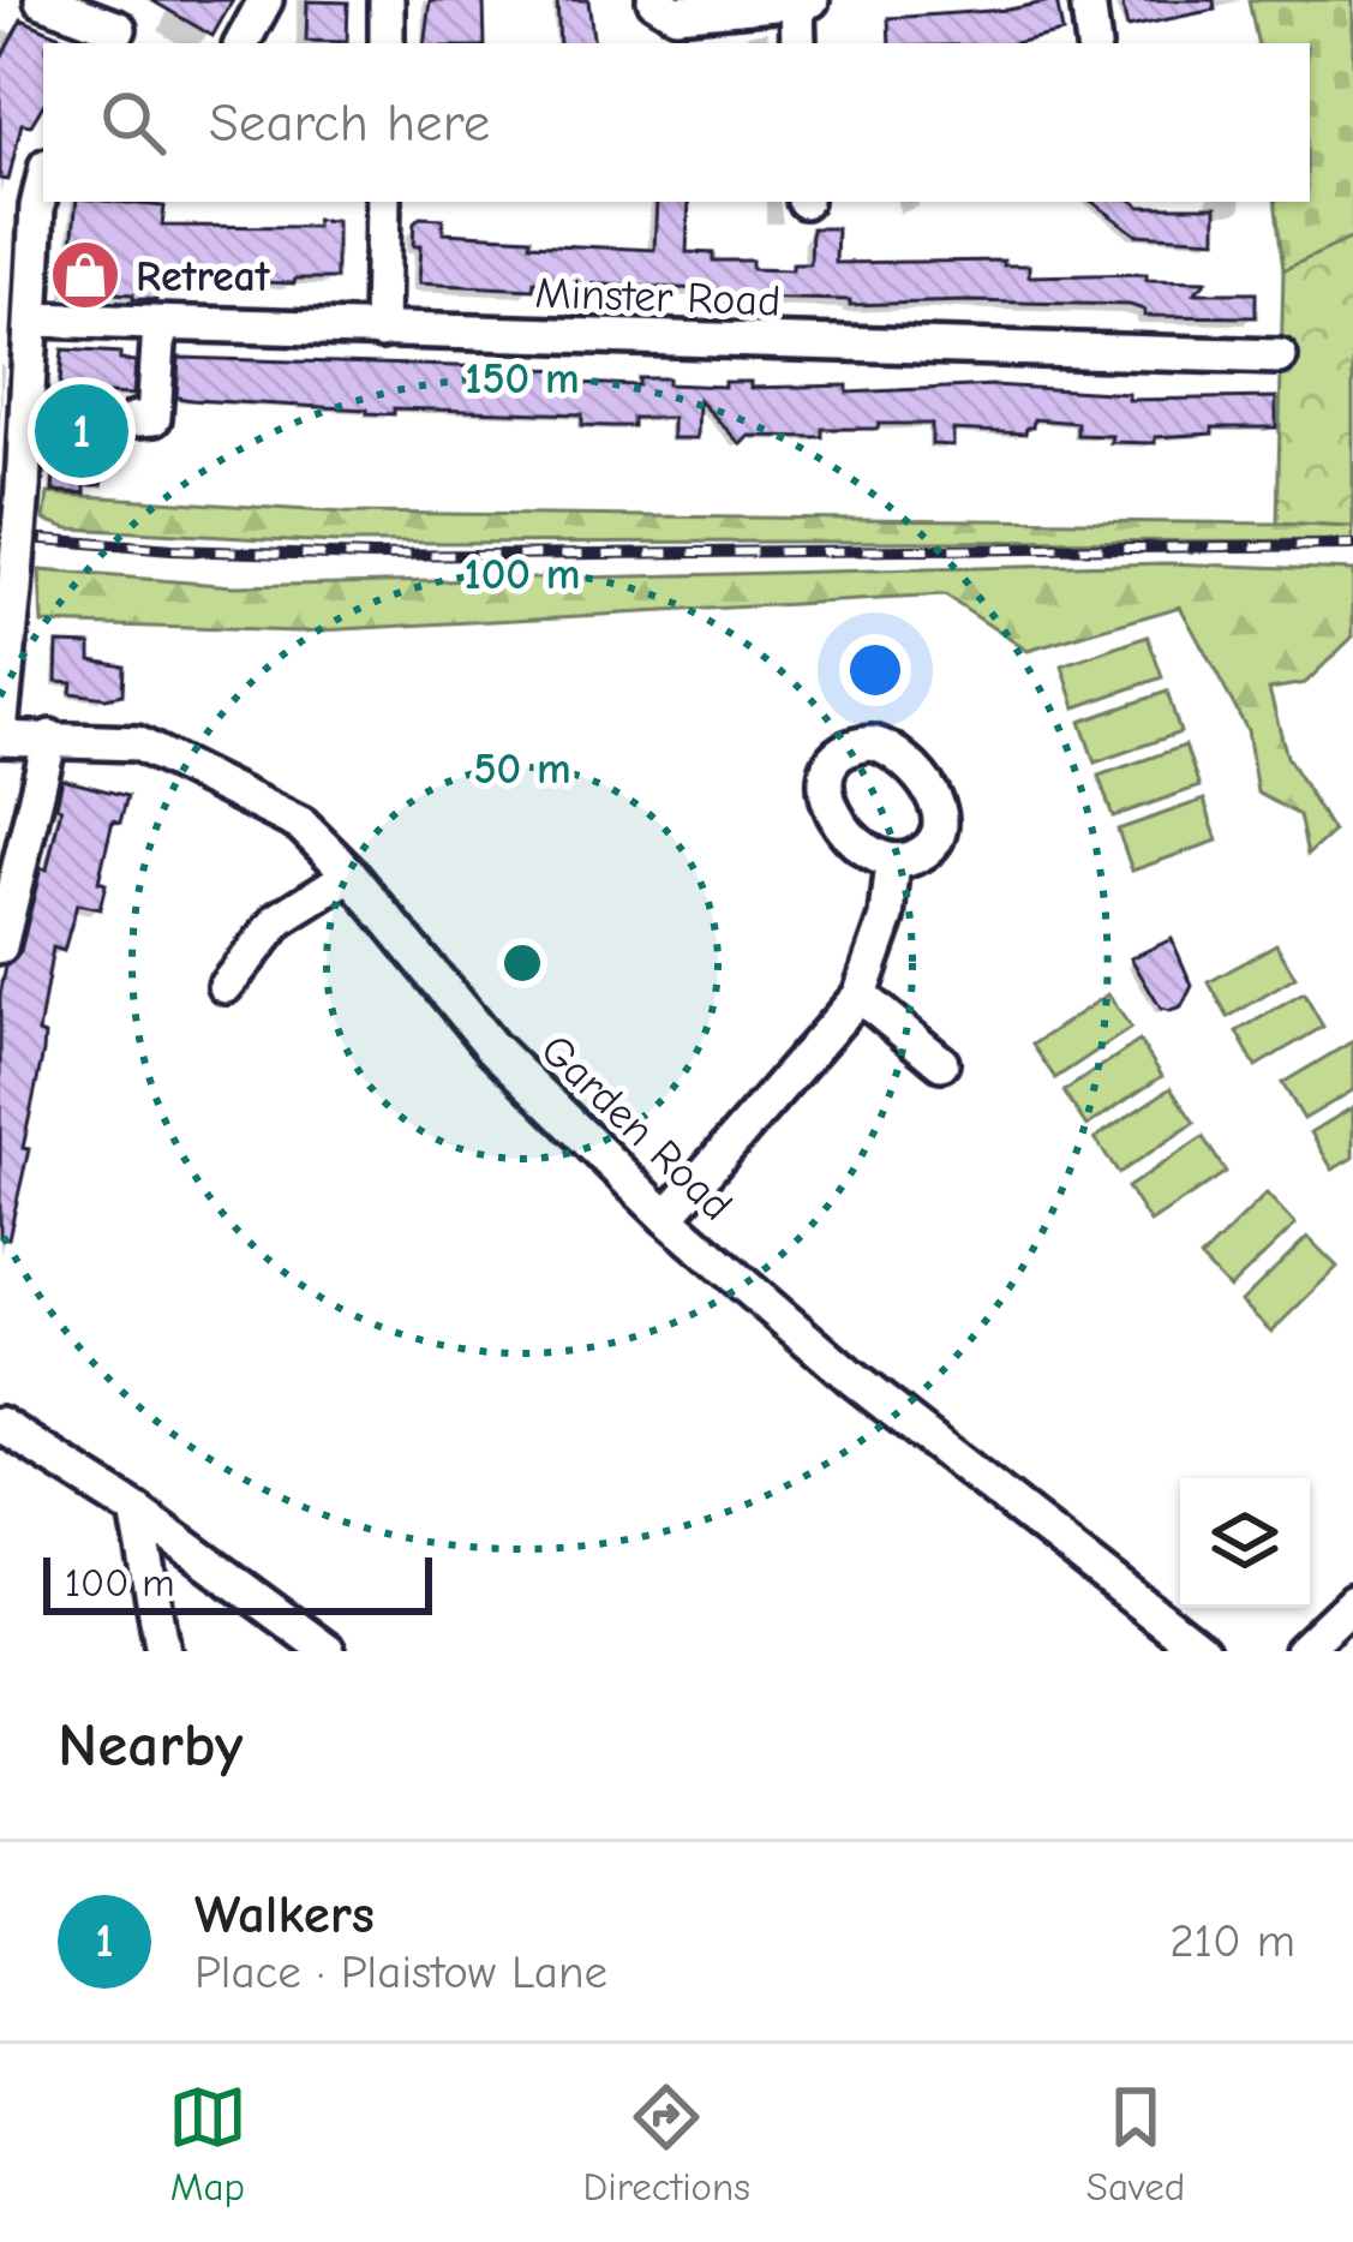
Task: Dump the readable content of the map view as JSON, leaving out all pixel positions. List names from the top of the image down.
{
  "streets": {
    "street": ["Minster Road", "Garden Road"]
  },
  "places": {
    "shop": ["Retreat"]
  },
  "scale_bar": "100 m",
  "page": {
    "search": "Search here",
    "pins": "1",
    "scale": "100 m",
    "heading": "Nearby",
    "list": [
      {
        "mark": "1",
        "name": "Walkers",
        "note": "Place · Plaistow Lane",
        "value": "210 m"
      }
    ],
    "nav": ["Map", "Directions", "Saved"]
  },
  "rings": ["150 m", "100 m", "50 m"]
}
